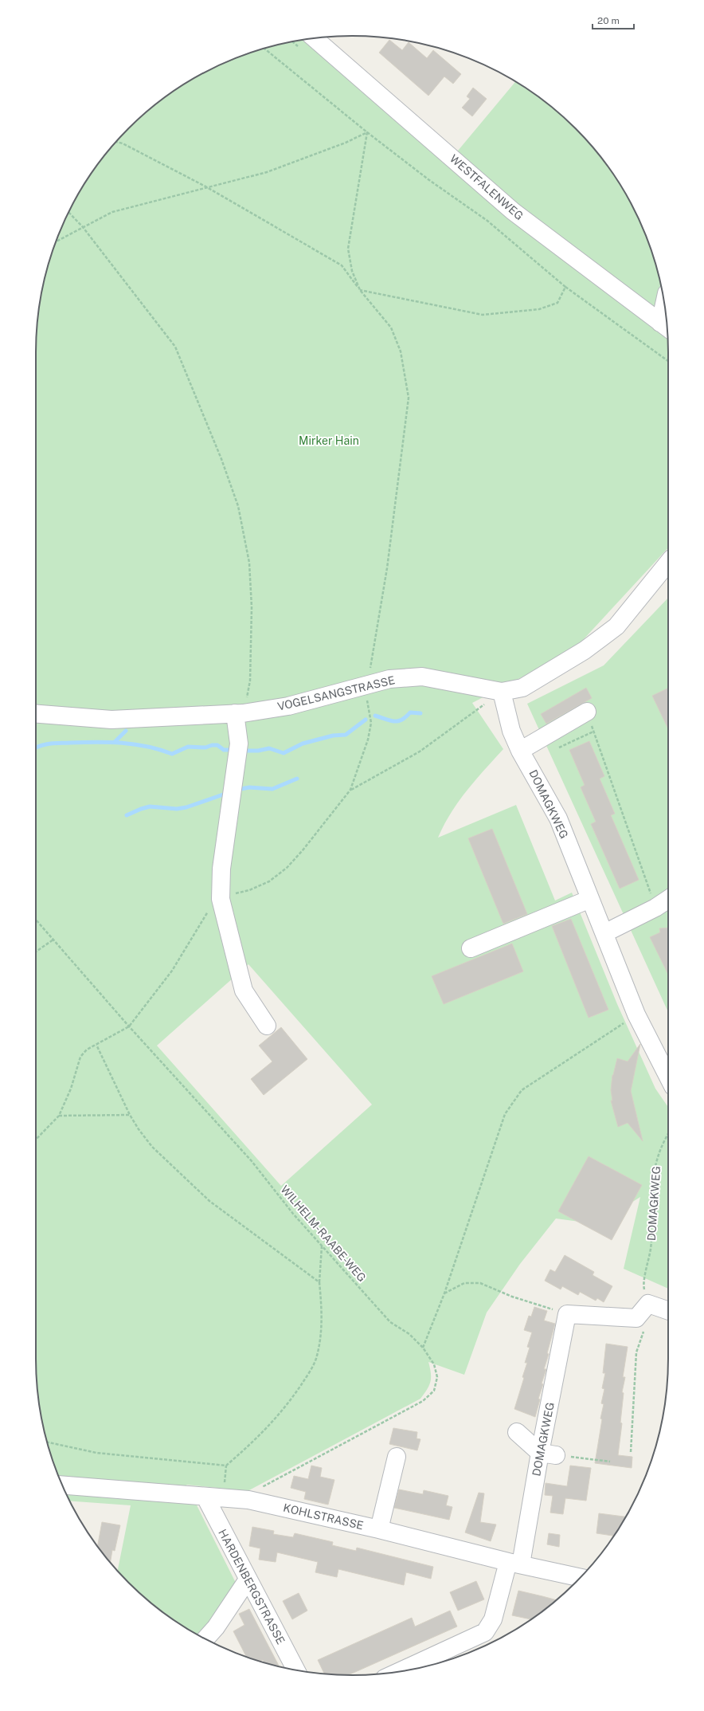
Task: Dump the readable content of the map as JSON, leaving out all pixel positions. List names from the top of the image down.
{
  "streets": {
    "street": [
      "WESTFALENWEG",
      "VOGELSANGSTRASSE",
      "DOMAGKWEG",
      "KOHLSTRASSE",
      "HARDENBERGSTRASSE"
    ],
    "path": ["WILHELM-RAABE-WEG"]
  },
  "crossings": [
    ["VOGELSANGSTRASSE", "DOMAGKWEG"],
    ["DOMAGKWEG", "KOHLSTRASSE"],
    ["WILHELM-RAABE-WEG", "KOHLSTRASSE"],
    ["KOHLSTRASSE", "HARDENBERGSTRASSE"]
  ],
  "parks": ["Mirker Hain"],
  "scale_bar": "20 m"
}
